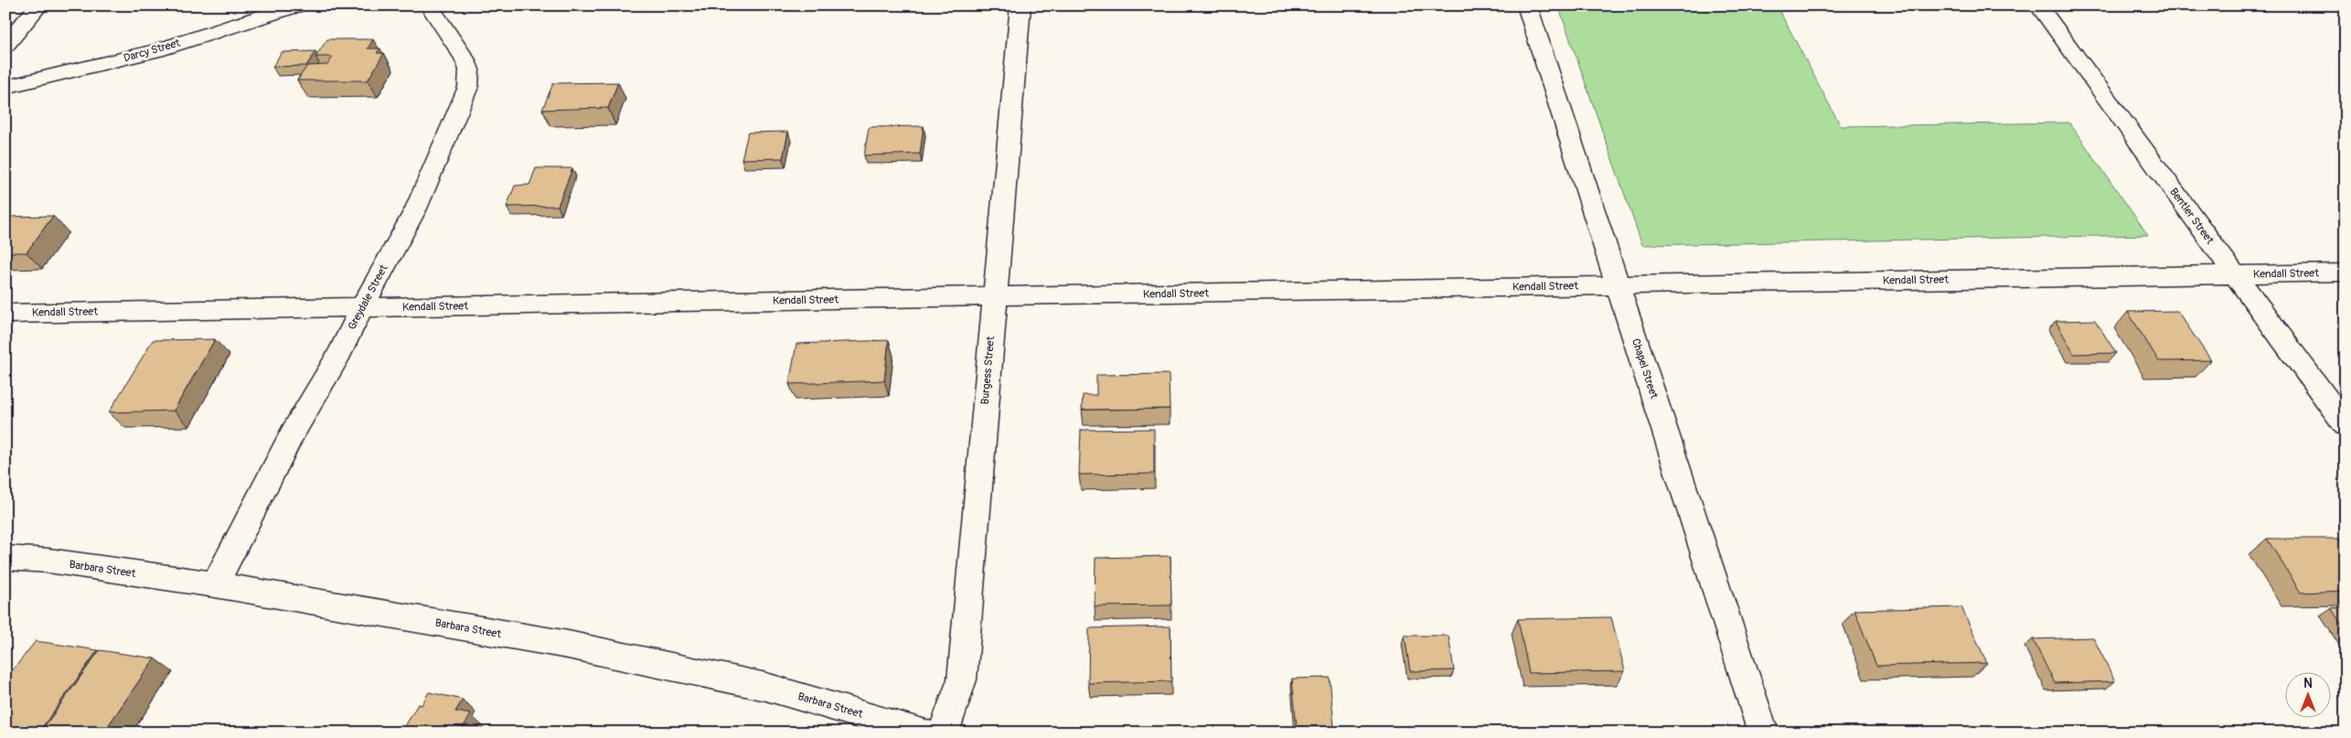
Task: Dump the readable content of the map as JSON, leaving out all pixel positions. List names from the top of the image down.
{
  "streets": {
    "street": [
      "Darcy Street",
      "Bentler Street",
      "Kendall Street",
      "Greydale Street",
      "Chapel Street",
      "Burgess Street",
      "Barbara Street"
    ]
  },
  "crossings": [
    ["Bentler Street", "Kendall Street"],
    ["Kendall Street", "Greydale Street"],
    ["Kendall Street", "Chapel Street"],
    ["Kendall Street", "Burgess Street"],
    ["Greydale Street", "Barbara Street"]
  ],
  "north": "top"
}
